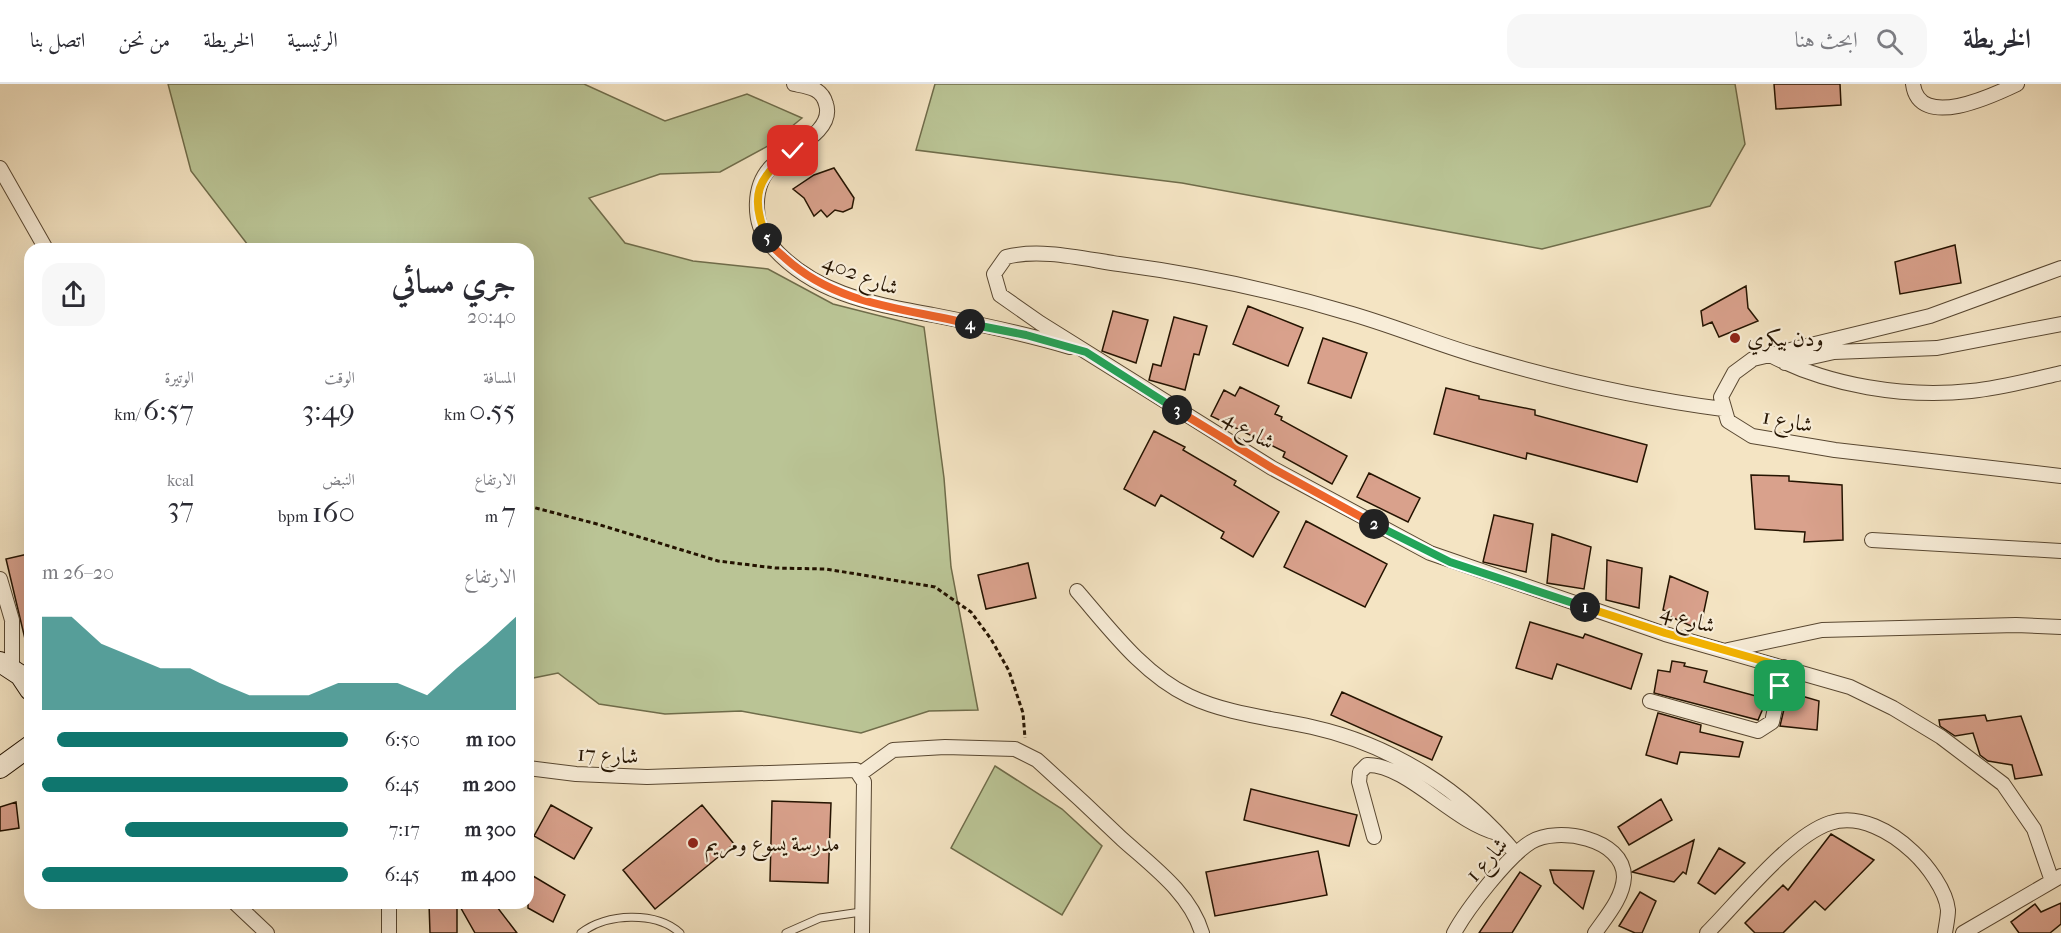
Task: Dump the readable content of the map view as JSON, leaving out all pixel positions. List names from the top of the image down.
{
  "streets": {
    "street": [
      "شارع 402",
      "شارع 1",
      "شارع 4",
      "شارع 17"
    ]
  },
  "crossings": [
    ["شارع 402", "شارع 4"],
    ["شارع 1", "شارع 4"]
  ],
  "places": ["ودن بيكري", "مدرسة يسوع ومريم"],
  "page": {
    "header": "الخريطة",
    "search": "ابحث هنا",
    "nav": [
      "الرئيسية",
      "الخريطة",
      "من نحن",
      "اتصل بنا"
    ],
    "pins": [
      "5",
      "4",
      "3",
      "2",
      "1"
    ],
    "heading": ["جري مسائي", "20:40"],
    "stats": [
      ["المسافة", "0.55 km"],
      ["الوقت", "3:49"],
      ["الوتيرة", "6:57 /km"],
      ["الارتفاع", "7 m"],
      ["النبض", "160 bpm"],
      ["kcal", "37"]
    ],
    "chart": ["الارتفاع", "20–26 m"],
    "list": [
      {
        "name": "100 m",
        "note": "6:50"
      },
      {
        "name": "200 m",
        "note": "6:45"
      },
      {
        "name": "300 m",
        "note": "7:17"
      },
      {
        "name": "400 m",
        "note": "6:45"
      }
    ]
  }
}
